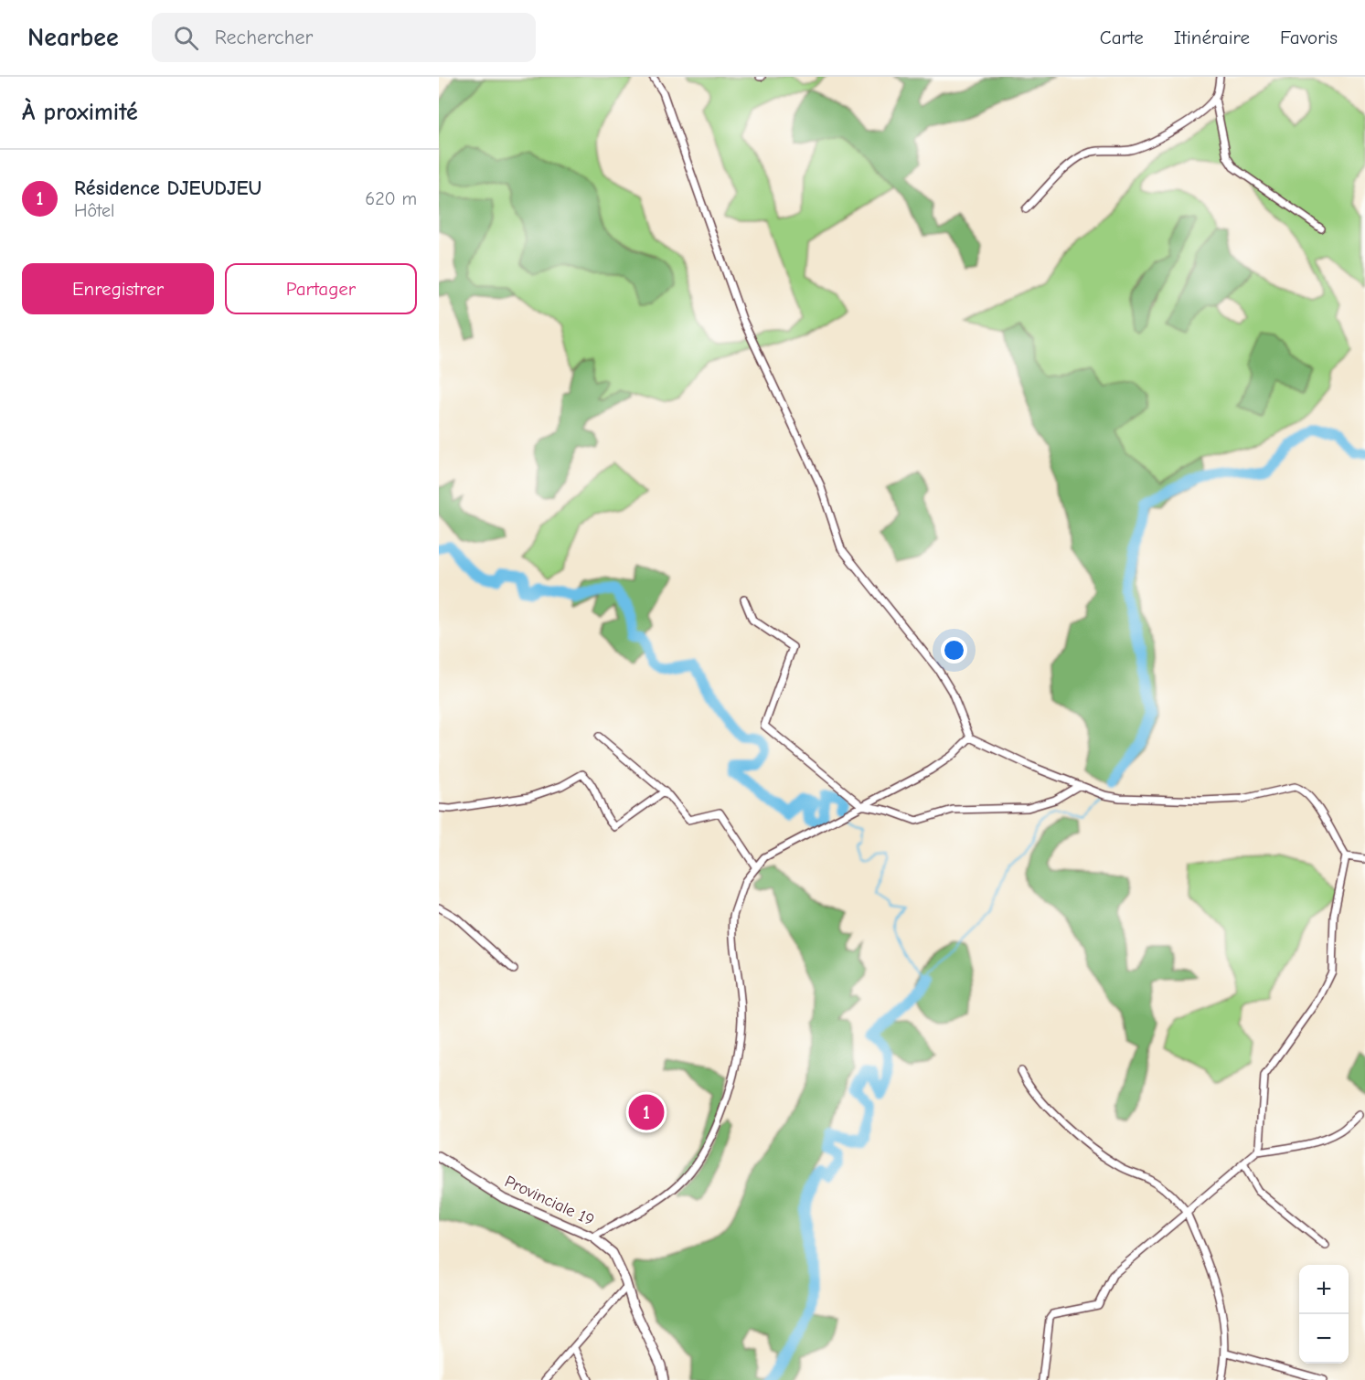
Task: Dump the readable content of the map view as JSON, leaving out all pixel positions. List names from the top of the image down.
{
  "streets": {
    "main road": ["Provinciale 19"]
  },
  "page": {
    "header": "Nearbee",
    "search": "Rechercher",
    "nav": ["Carte", "Itinéraire", "Favoris"],
    "heading": "À proximité",
    "list": [
      {
        "mark": "1",
        "name": "Résidence DJEUDJEU",
        "note": "Hôtel",
        "value": "620 m"
      }
    ],
    "buttons": ["Enregistrer", "Partager"],
    "pins": "1",
    "map_buttons": ["+", "−"]
  }
}
